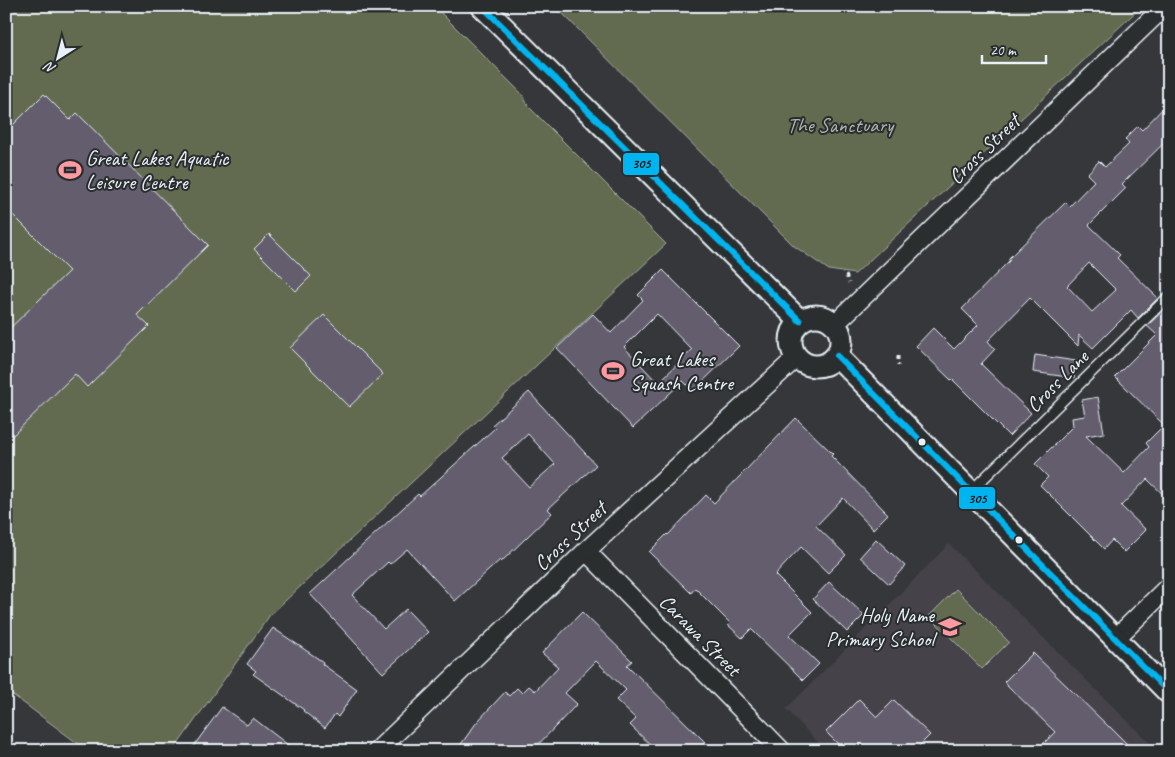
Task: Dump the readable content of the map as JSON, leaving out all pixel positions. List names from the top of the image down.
{
  "streets": {
    "street": ["Cross Street", "Carawa Street"],
    "lane": ["Cross Lane"]
  },
  "crossings": [
    ["Cross Street", "Carawa Street"]
  ],
  "parks": ["The Sanctuary"],
  "places": {
    "sports": ["Great Lakes Aquatic Leisure Centre", "Great Lakes Squash Centre"],
    "school or university": ["Holy Name Primary School"]
  },
  "lines": ["transit line 305"],
  "scale_bar": "20 m",
  "north": "bottom left"
}
